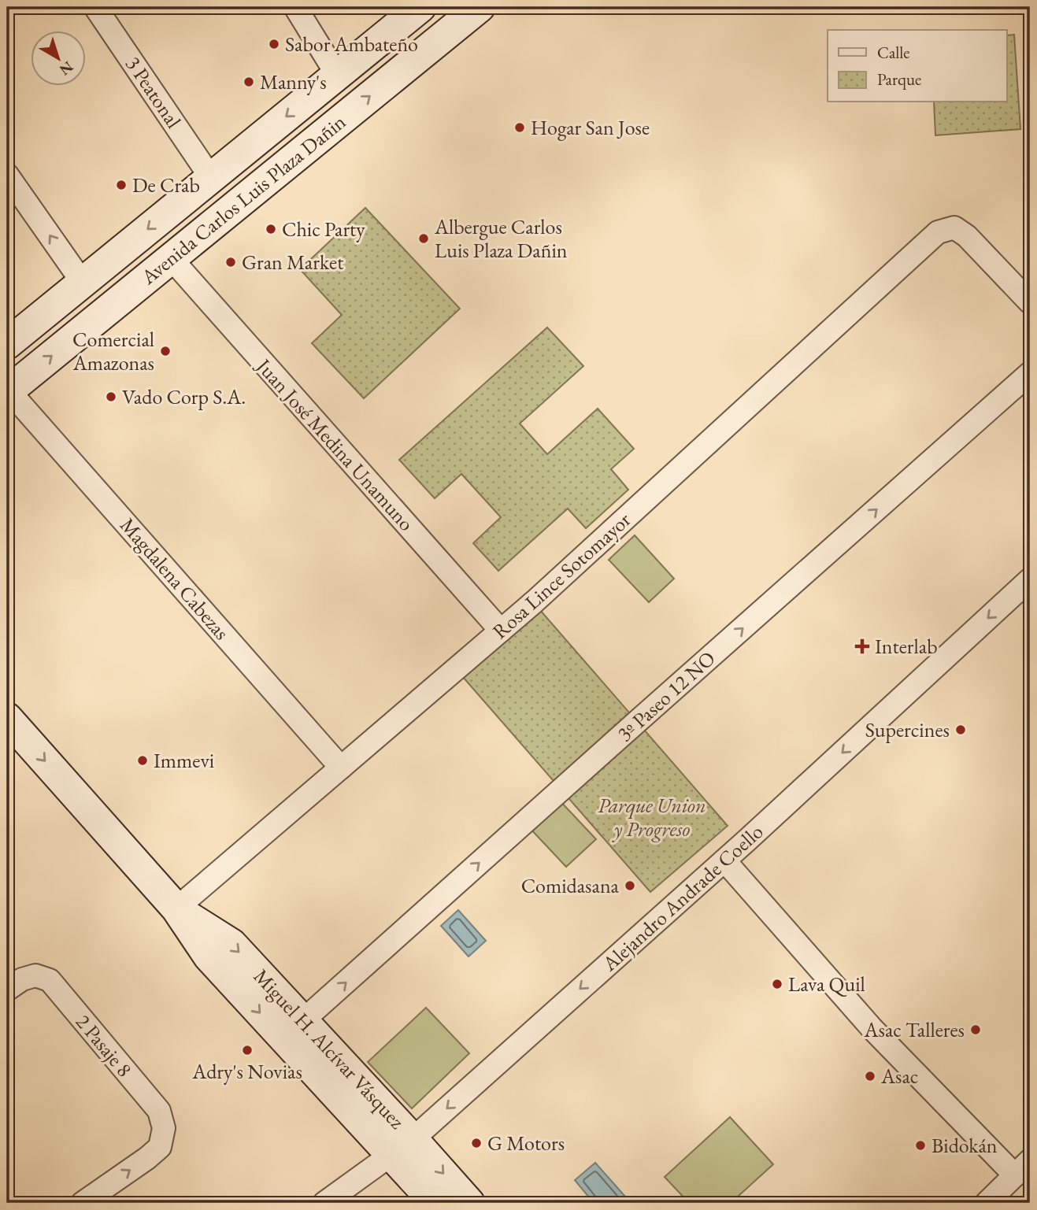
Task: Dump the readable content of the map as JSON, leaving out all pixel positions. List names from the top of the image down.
{
  "streets": {
    "main road": ["Avenida Carlos Luis Plaza Dañin", "Miguel H. Alcívar Vásquez"],
    "street": [
      "3 Peatonal",
      "Juan José Medina Unamuno",
      "Rosa Lince Sotomayor",
      "Magdalena Cabezas",
      "3º Paseo 12 NO",
      "Alejandro Andrade Coello",
      "2 Pasaje 8"
    ]
  },
  "crossings": [
    ["3 Peatonal", "Avenida Carlos Luis Plaza Dañin"],
    ["Avenida Carlos Luis Plaza Dañin", "Juan José Medina Unamuno"],
    ["Avenida Carlos Luis Plaza Dañin", "Magdalena Cabezas"],
    ["Juan José Medina Unamuno", "Rosa Lince Sotomayor"],
    ["Rosa Lince Sotomayor", "Magdalena Cabezas"],
    ["Rosa Lince Sotomayor", "Miguel H. Alcívar Vásquez"],
    ["3º Paseo 12 NO", "Miguel H. Alcívar Vásquez"],
    ["Alejandro Andrade Coello", "Miguel H. Alcívar Vásquez"]
  ],
  "one_way": ["3º Paseo 12 NO", "Alejandro Andrade Coello", "Miguel H. Alcívar Vásquez"],
  "parks": ["Parque Union y Progreso"],
  "places": {
    "other": [
      "Sabor Ambateño",
      "Manny's",
      "Hogar San Jose",
      "De Crab",
      "Chic Party",
      "Albergue Carlos Luis Plaza Dañin",
      "Gran Market",
      "Comercial Amazonas",
      "Vado Corp S.A.",
      "Supercines",
      "Immevi",
      "Comidasana",
      "Lava Quil",
      "Asac Talleres",
      "Adry's Novias",
      "Asac",
      "G Motors",
      "Bidokán"
    ],
    "health": ["Interlab"]
  },
  "legend": ["Calle", "Parque"],
  "north": "bottom right"
}
